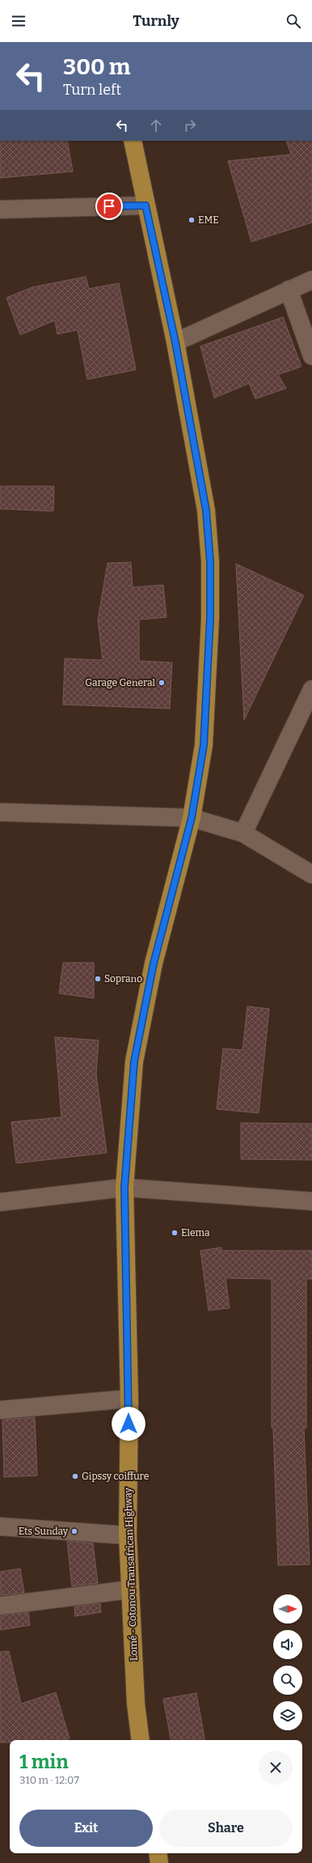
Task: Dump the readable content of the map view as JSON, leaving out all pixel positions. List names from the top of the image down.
{
  "streets": {
    "highway": ["Lomé - Cotonou Transafrican Highway"]
  },
  "places": [
    "EME",
    "Garage General",
    "Soprano",
    "Elema",
    "Gipssy coiffure",
    "Ets Sunday"
  ],
  "north": "right",
  "page": {
    "header": "Turnly",
    "turn": ["300 m", "Turn left"],
    "heading": ["1 min", "310 m · 12:07"],
    "buttons": ["Exit", "Share"]
  }
}
